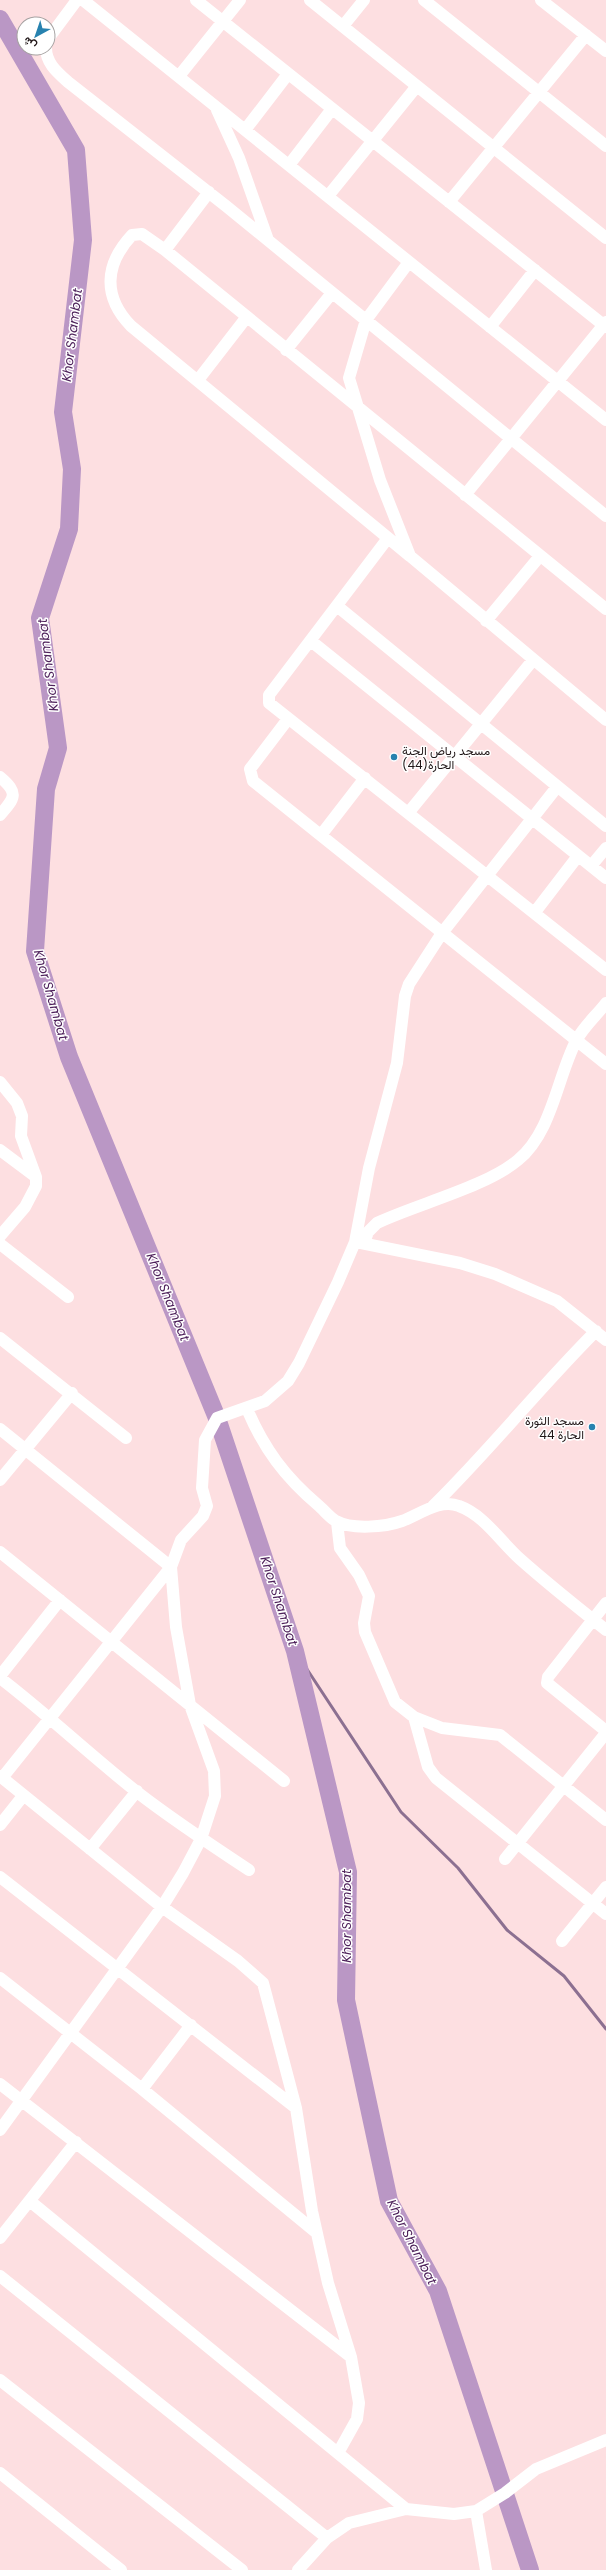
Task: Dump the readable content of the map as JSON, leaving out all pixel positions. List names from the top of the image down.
{
  "water": ["Khor Shambat"],
  "places": ["مسجد رياض الجنة الحارة(44)", "مسجد الثورة الحارة 44"],
  "north": "bottom left"
}
